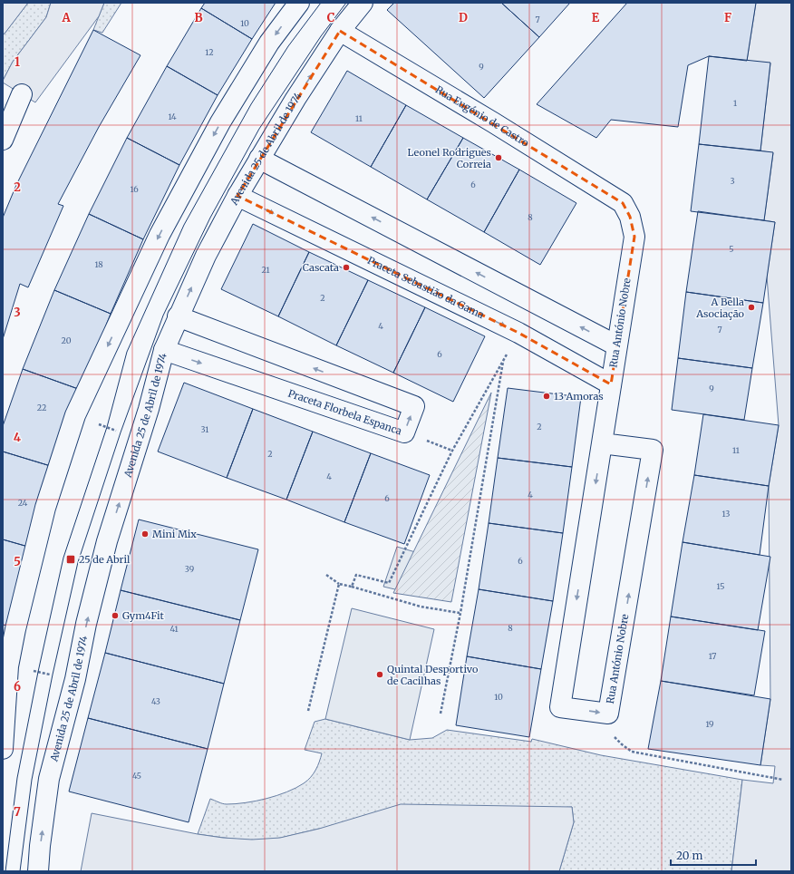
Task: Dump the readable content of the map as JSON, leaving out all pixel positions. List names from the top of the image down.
{
  "streets": {
    "street": [
      "Rua Eugénio de Castro",
      "Avenida 25 de Abril de 1974",
      "Praceta Sebastião da Gama",
      "Rua António Nobre",
      "Praceta Florbela Espanca"
    ]
  },
  "crossings": [
    ["Rua Eugénio de Castro", "Avenida 25 de Abril de 1974"],
    ["Rua Eugénio de Castro", "Rua António Nobre"],
    ["Avenida 25 de Abril de 1974", "Praceta Sebastião da Gama"],
    ["Avenida 25 de Abril de 1974", "Praceta Florbela Espanca"],
    ["Praceta Sebastião da Gama", "Rua António Nobre"]
  ],
  "places": {
    "other": [
      "Leonel Rodrigues Correia",
      "Cascata",
      "A Bella Asociação",
      "13 Amoras",
      "Mini Mix",
      "Gym4Fit",
      "Quintal Desportivo de Cacilhas"
    ],
    "transit": ["25 de Abril"]
  },
  "house_numbers": [
    "7",
    "10",
    "12",
    "9",
    "1",
    "14",
    "11",
    "3",
    "6",
    "16",
    "8",
    "5",
    "18",
    "21",
    "2",
    "4",
    "7",
    "20",
    "6",
    "9",
    "22",
    "2",
    "31",
    "11",
    "2",
    "4",
    "4",
    "6",
    "24",
    "13",
    "6",
    "39",
    "15",
    "8",
    "41",
    "17",
    "10",
    "43",
    "19",
    "45"
  ],
  "scale_bar": "20 m",
  "grid": {
    "columns": [
      "A",
      "B",
      "C",
      "D",
      "E",
      "F"
    ],
    "rows": [
      "1",
      "2",
      "3",
      "4",
      "5",
      "6",
      "7"
    ]
  }
}
